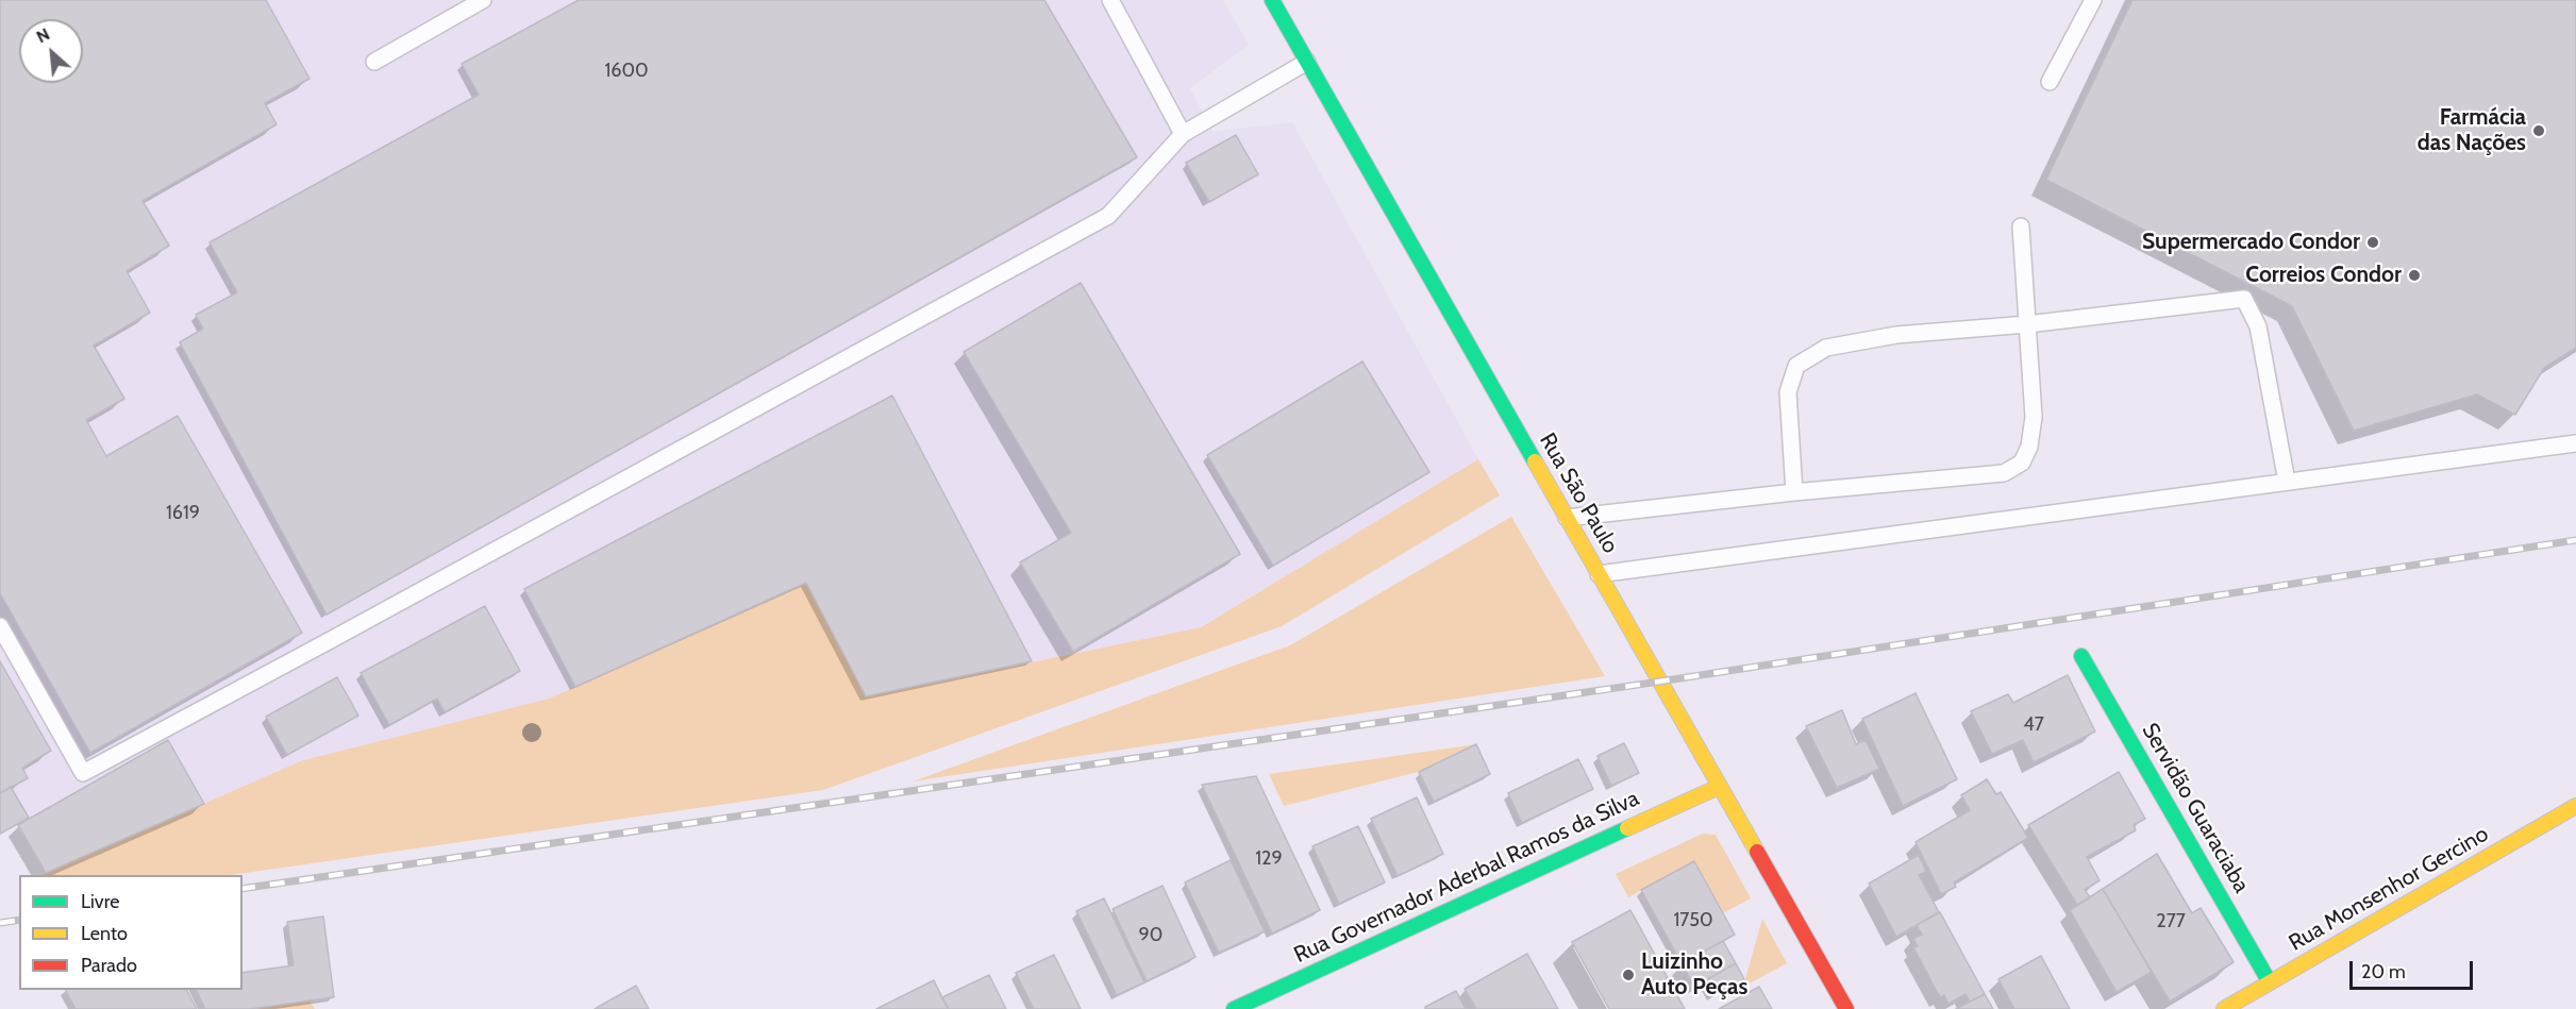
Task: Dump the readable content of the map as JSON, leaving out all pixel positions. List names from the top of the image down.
{
  "streets": {
    "main road": [
      "Rua São Paulo",
      "Servidão Guaraciaba",
      "Rua Governador Aderbal Ramos da Silva",
      "Rua Monsenhor Gercino"
    ]
  },
  "crossings": [
    ["Rua São Paulo", "Rua Governador Aderbal Ramos da Silva"],
    ["Servidão Guaraciaba", "Rua Monsenhor Gercino"]
  ],
  "places": [
    "Farmácia das Nações",
    "Supermercado Condor",
    "Correios Condor",
    "Luizinho Auto Peças"
  ],
  "house_numbers": [
    "1600",
    "1619",
    "47",
    "129",
    "1750",
    "277",
    "90"
  ],
  "legend": ["Livre", "Lento", "Parado"],
  "scale_bar": "20 m",
  "north": "top left"
}
